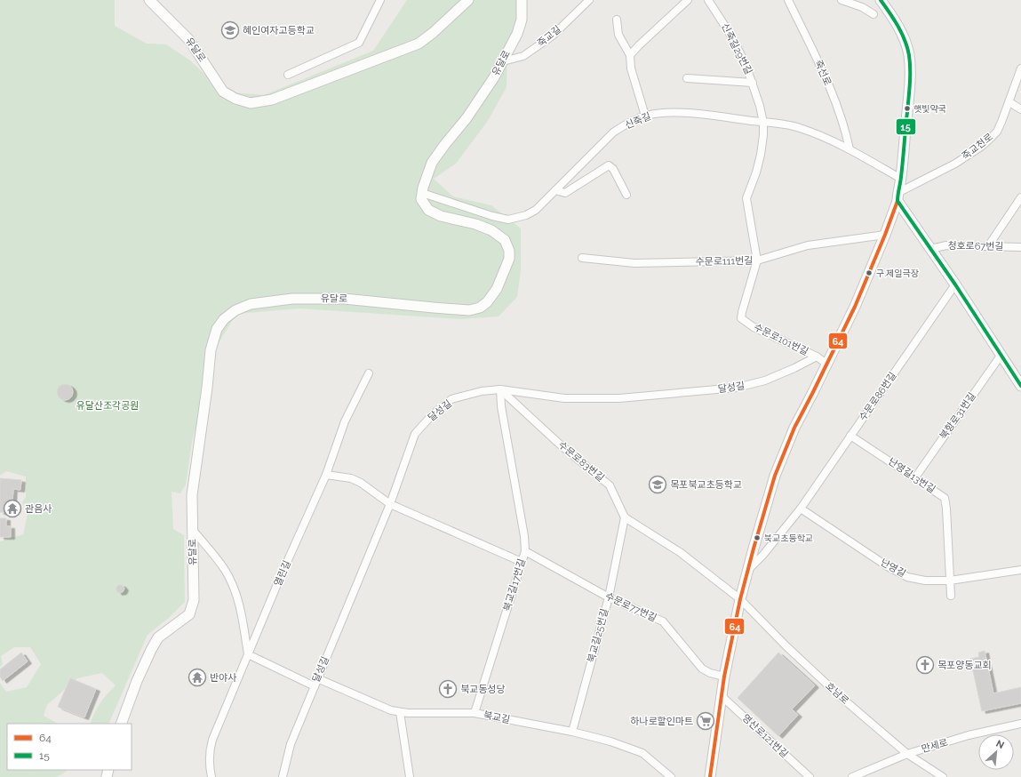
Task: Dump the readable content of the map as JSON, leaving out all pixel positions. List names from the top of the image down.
{
  "streets": {
    "street": [
      "죽교길",
      "신죽길29번길",
      "유달로",
      "죽선로",
      "신죽길",
      "죽교천로",
      "청호로67번길",
      "수문로111번길",
      "수문로101번길",
      "달성길",
      "수문로86번길",
      "북항로31번길",
      "수문로83번길",
      "난영길13번길",
      "난영길",
      "열린길",
      "북교길17번길",
      "수문로77번길",
      "북교길25번길",
      "호남로",
      "북교길",
      "영산로121번길",
      "만세로"
    ]
  },
  "crossings": [
    ["죽교길", "유달로"],
    ["신죽길29번길", "신죽길"],
    ["신죽길29번길", "수문로111번길"],
    ["신죽길29번길", "수문로101번길"],
    ["유달로", "신죽길"],
    ["죽선로", "신죽길"],
    ["수문로111번길", "수문로101번길"],
    ["수문로101번길", "달성길"],
    ["달성길", "수문로83번길"],
    ["달성길", "북교길17번길"],
    ["달성길", "북교길"],
    ["수문로86번길", "난영길13번길"],
    ["수문로86번길", "난영길"],
    ["북항로31번길", "난영길13번길"],
    ["수문로83번길", "북교길17번길"],
    ["수문로83번길", "북교길25번길"],
    ["난영길13번길", "난영길"],
    ["북교길17번길", "수문로77번길"],
    ["북교길17번길", "북교길"],
    ["수문로77번길", "북교길25번길"],
    ["북교길25번길", "북교길"],
    ["호남로", "만세로"]
  ],
  "parks": ["유달산조각공원"],
  "places": {
    "school or university": ["혜인여자고등학교", "목포북교초등학교"],
    "other": ["햇빛약국", "구.제일극장", "북교초등학교"],
    "temple": ["관음사", "반야사"],
    "church": ["목포양동교회", "북교동성당"],
    "supermarket": ["하나로할인마트"]
  },
  "lines": ["transit line 15", "transit line 64"],
  "legend": ["64", "15"],
  "north": "top right"
}
